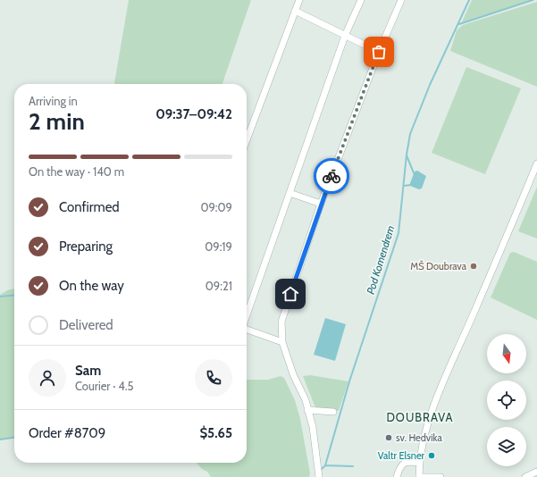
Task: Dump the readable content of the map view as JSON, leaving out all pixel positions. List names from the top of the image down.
{
  "districts": ["DOUBRAVA"],
  "water": ["Pod Komendrem"],
  "places": ["MŠ Doubrava", "sv. Hedvika", "Valtr Elsner"],
  "north": "bottom",
  "page": {
    "heading": ["2 min", "Arriving in", "09:37–09:42"],
    "panel": [
      "Sam",
      "Courier · 4.5",
      "Order #8709",
      "$5.65"
    ],
    "bar": "On the way · 140 m",
    "list": [
      ["Confirmed", "09:09"],
      ["Preparing", "09:19"],
      ["On the way", "09:21"],
      "Delivered"
    ]
  }
}
